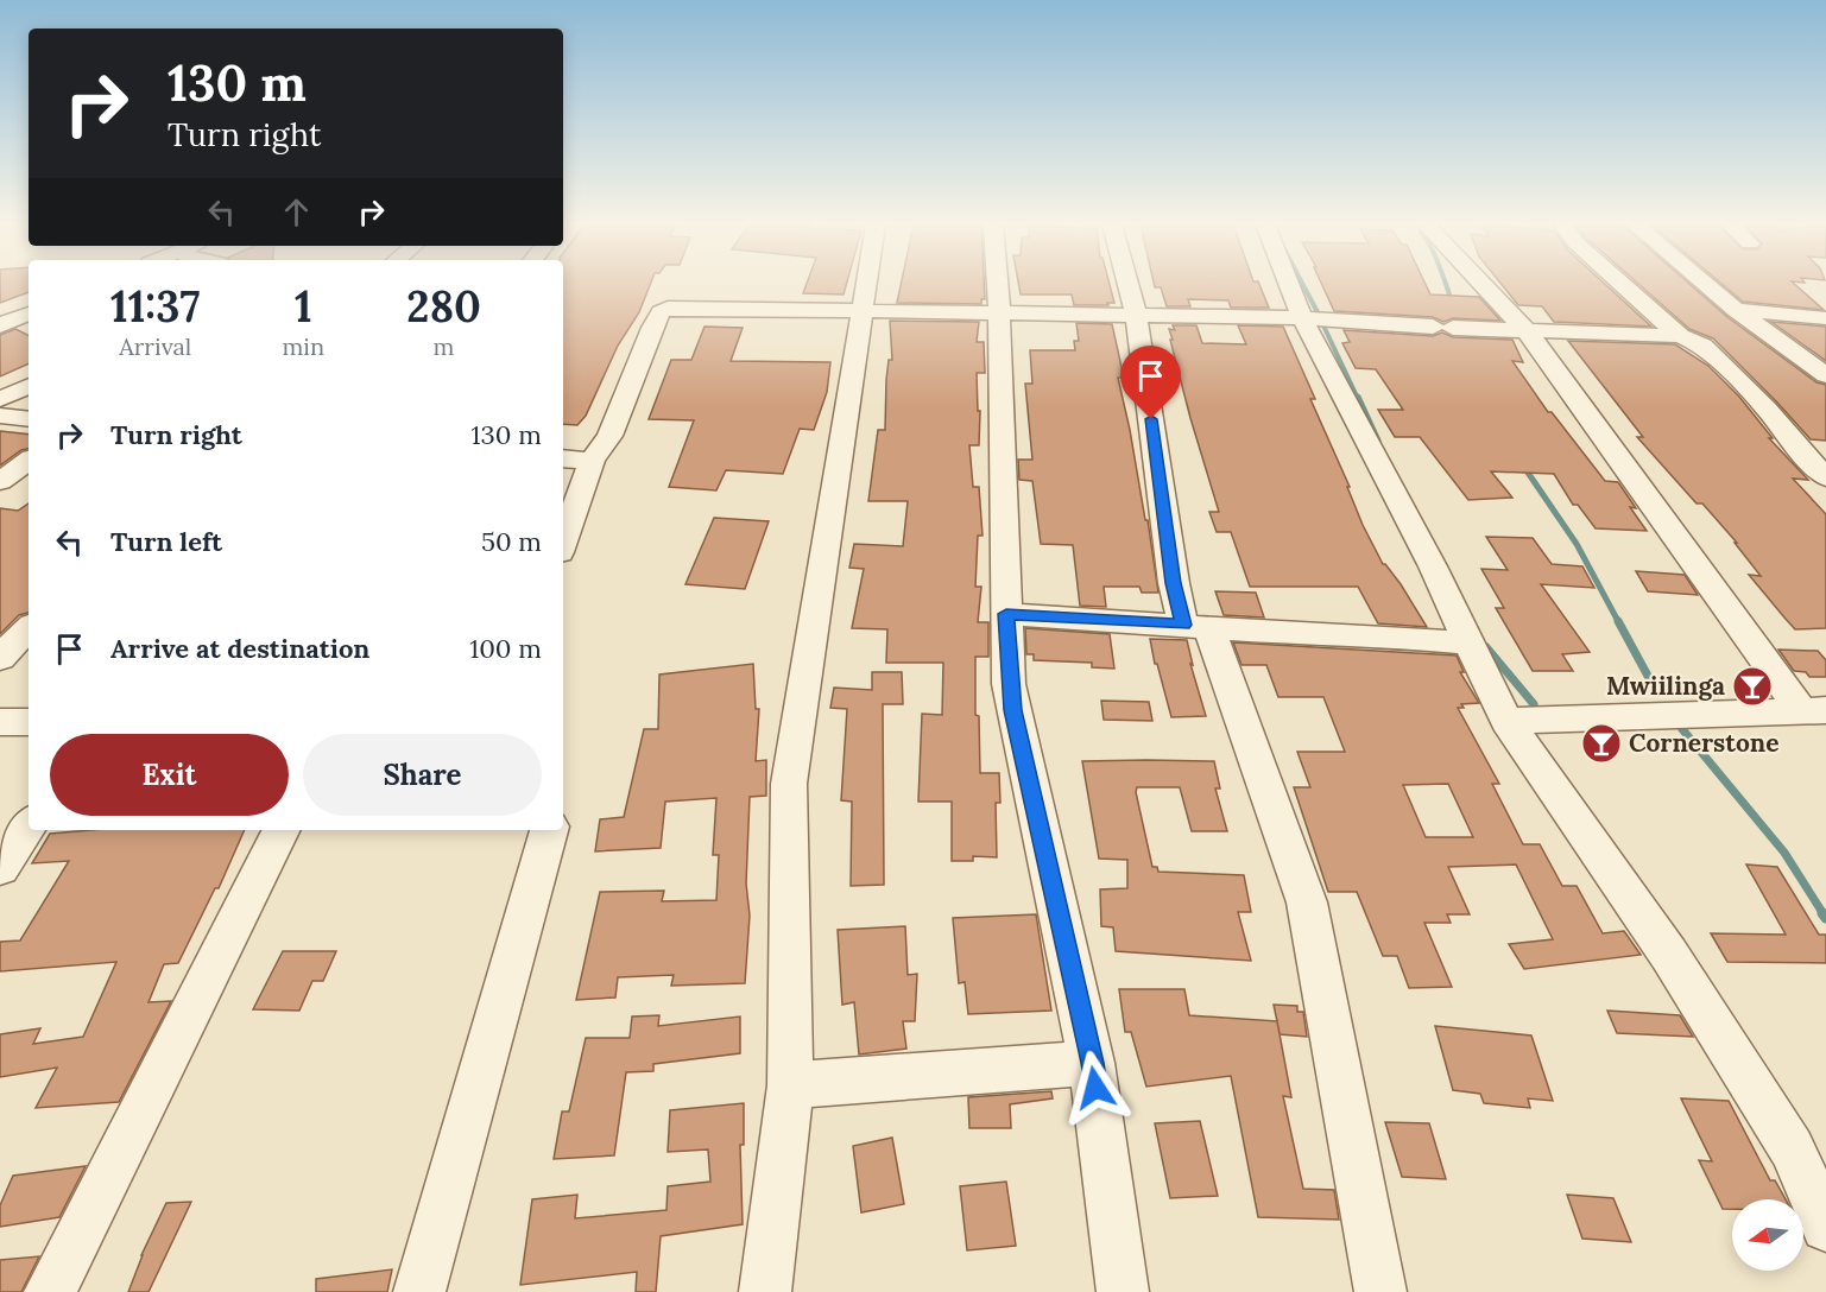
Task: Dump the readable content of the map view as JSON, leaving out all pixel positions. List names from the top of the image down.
{
  "places": {
    "bar": ["Mwiilinga", "Cornerstone"]
  },
  "north": "left",
  "page": {
    "turn": ["130 m", "Turn right"],
    "eta": [
      "11:37",
      "Arrival",
      "1",
      "min",
      "280",
      "m"
    ],
    "list": [
      {
        "name": "Turn right",
        "value": "130 m"
      },
      {
        "name": "Turn left",
        "value": "50 m"
      },
      {
        "name": "Arrive at destination",
        "value": "100 m"
      }
    ],
    "buttons": ["Exit", "Share"]
  }
}
